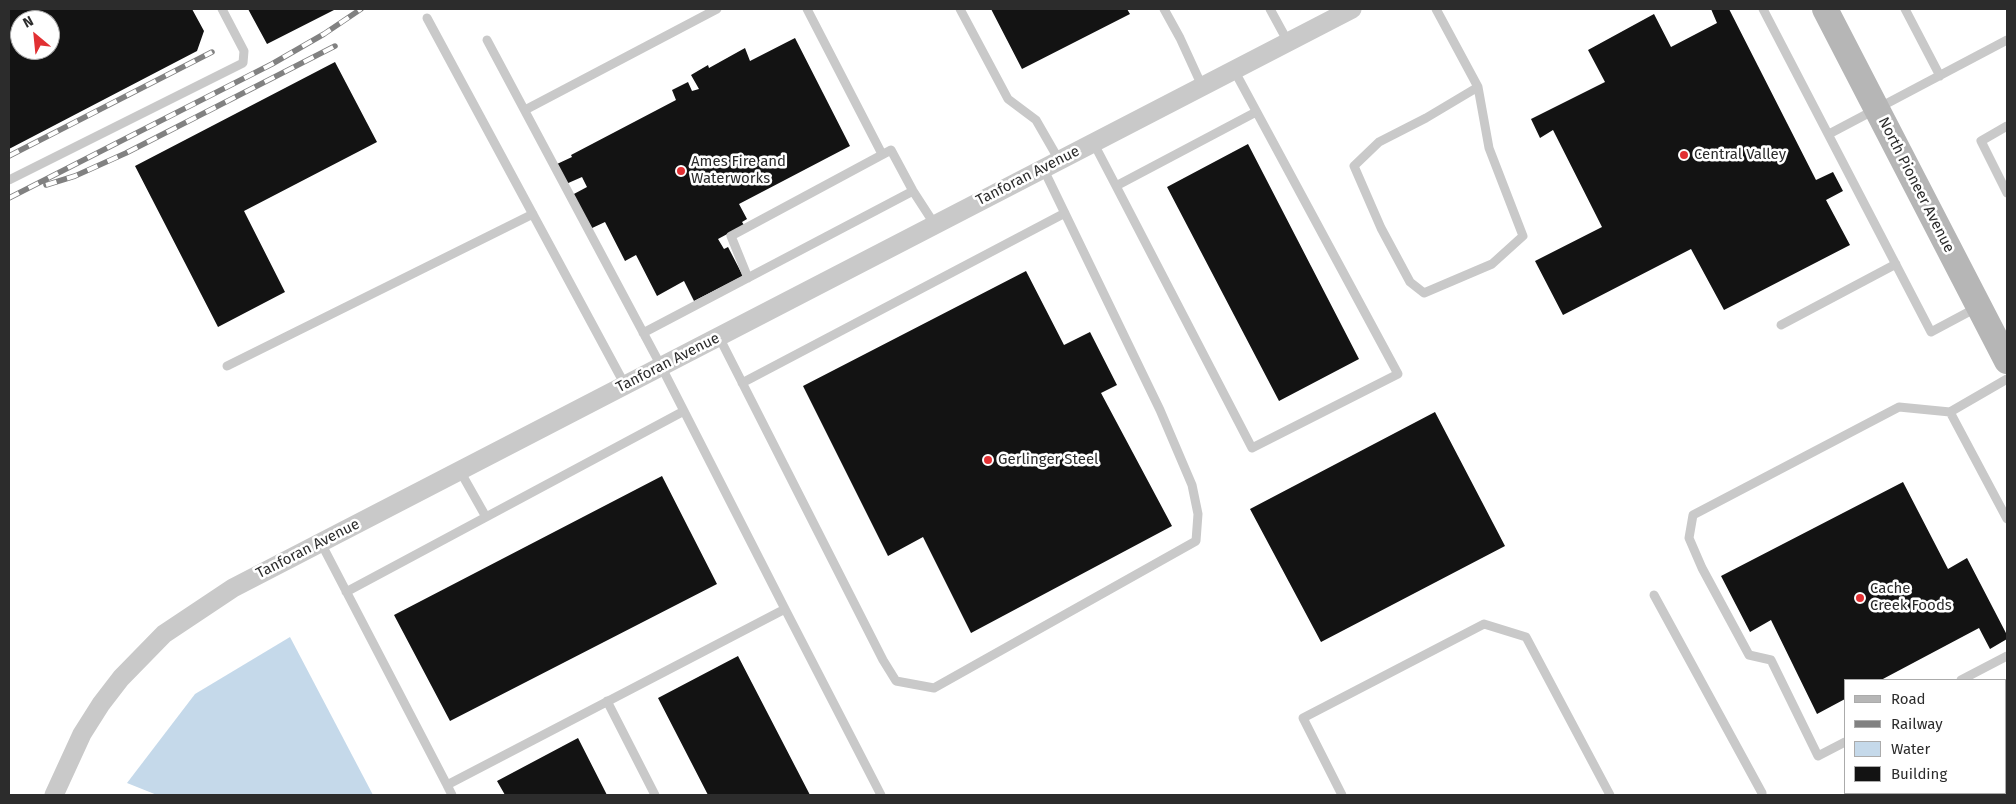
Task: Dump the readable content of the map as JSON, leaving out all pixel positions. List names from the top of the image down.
{
  "streets": {
    "street": ["Tanforan Avenue", "North Pioneer Avenue"]
  },
  "places": [
    "Central Valley",
    "Ames Fire and Waterworks",
    "Gerlinger Steel",
    "Cache Creek Foods"
  ],
  "legend": [
    "Road",
    "Railway",
    "Water",
    "Building"
  ],
  "north": "top left"
}
